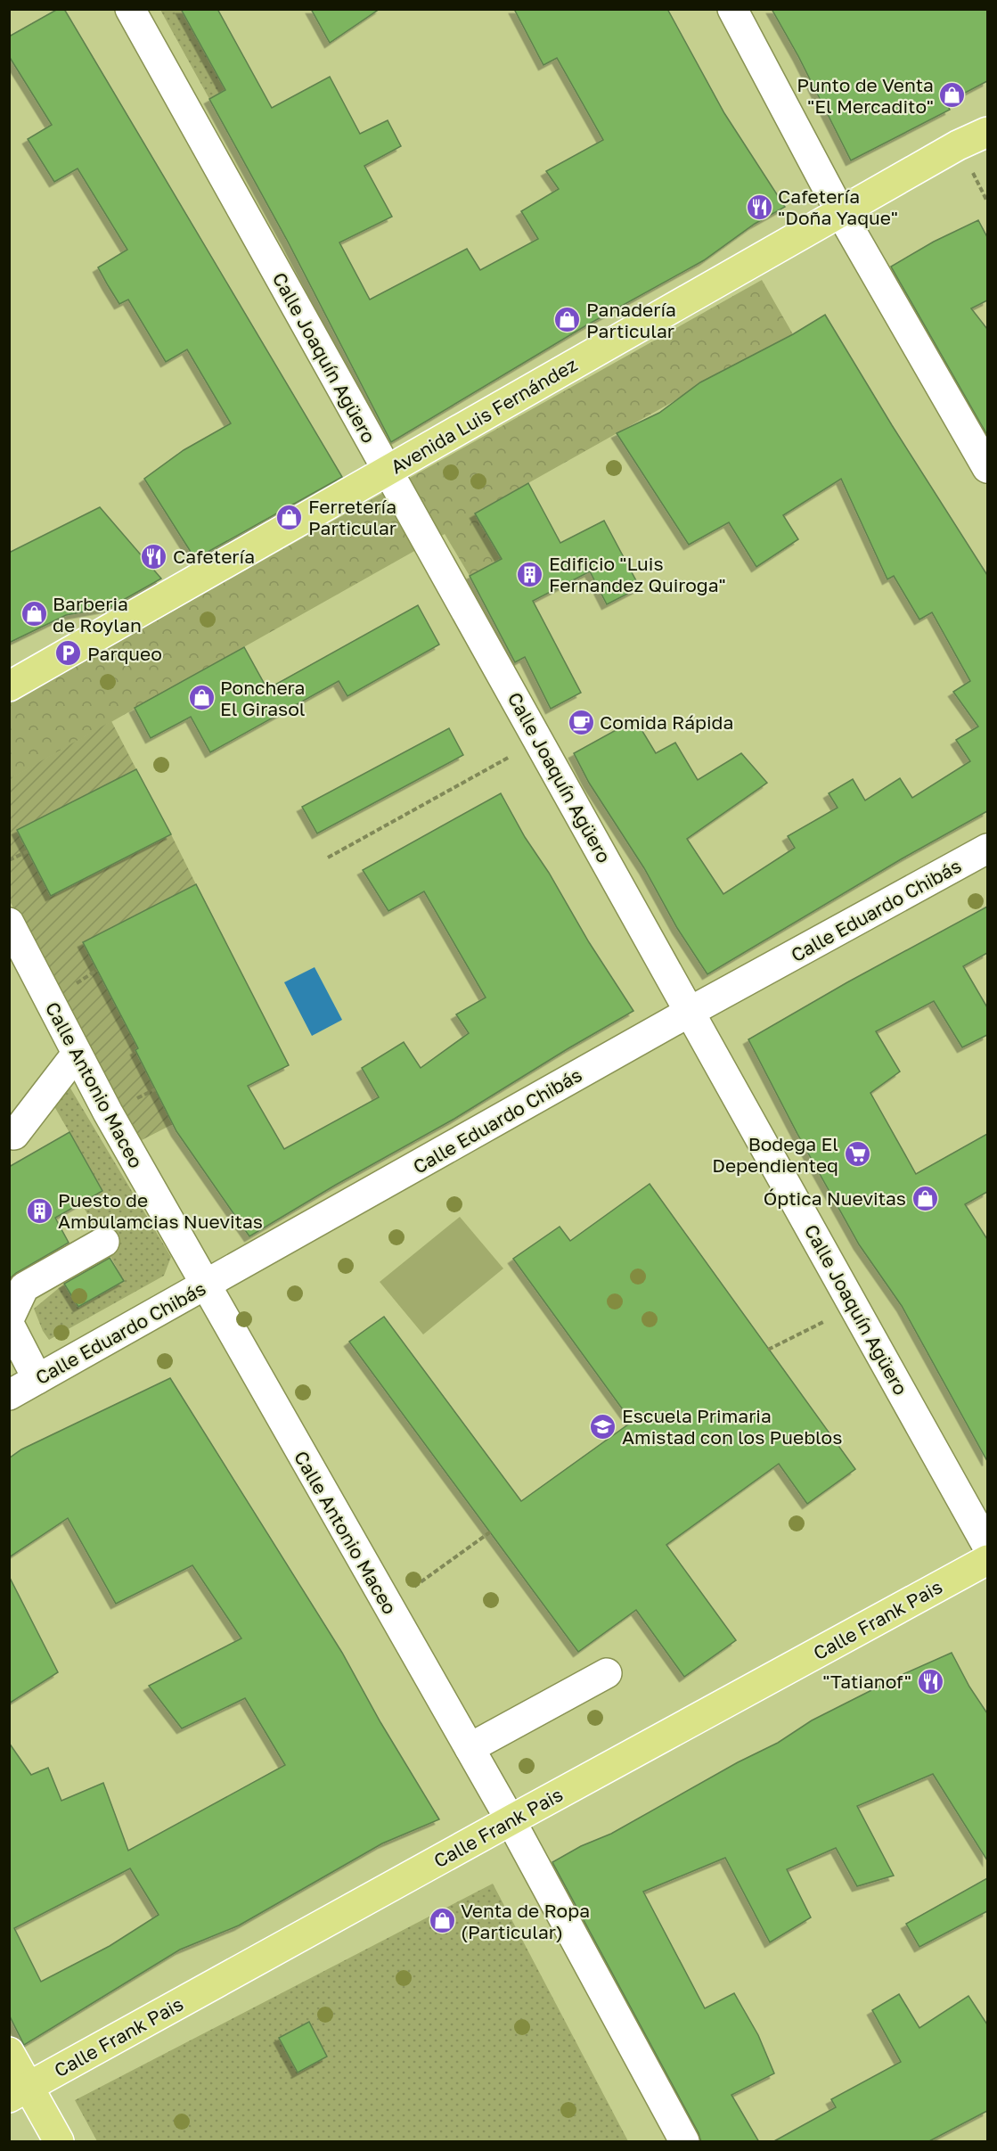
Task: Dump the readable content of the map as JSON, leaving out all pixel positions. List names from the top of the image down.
{
  "streets": {
    "main road": ["Avenida Luis Fernández", "Calle Frank Pais"],
    "street": ["Calle Joaquín Agüero", "Calle Eduardo Chibás", "Calle Antonio Maceo"]
  },
  "crossings": [
    ["Calle Joaquín Agüero", "Avenida Luis Fernández"],
    ["Calle Joaquín Agüero", "Calle Eduardo Chibás"],
    ["Calle Eduardo Chibás", "Calle Antonio Maceo"],
    ["Calle Antonio Maceo", "Calle Frank Pais"]
  ],
  "places": {
    "shop": [
      "Punto de Venta \"El Mercadito\"",
      "Panadería Particular",
      "Ferretería Particular",
      "Barberia de Roylan",
      "Ponchera El Girasol",
      "Óptica Nuevitas",
      "Venta de Ropa (Particular)"
    ],
    "restaurant": ["Cafetería \"Doña Yaque\"", "Cafetería", "\"Tatianof\""],
    "building": ["Edificio \"Luis Fernandez Quiroga\"", "Puesto de Ambulamcias Nuevitas"],
    "parking": ["Parqueo"],
    "cafe": ["Comida Rápida"],
    "supermarket": ["Bodega El Dependienteq"],
    "school or university": ["Escuela Primaria Amistad con los Pueblos"]
  }
}
